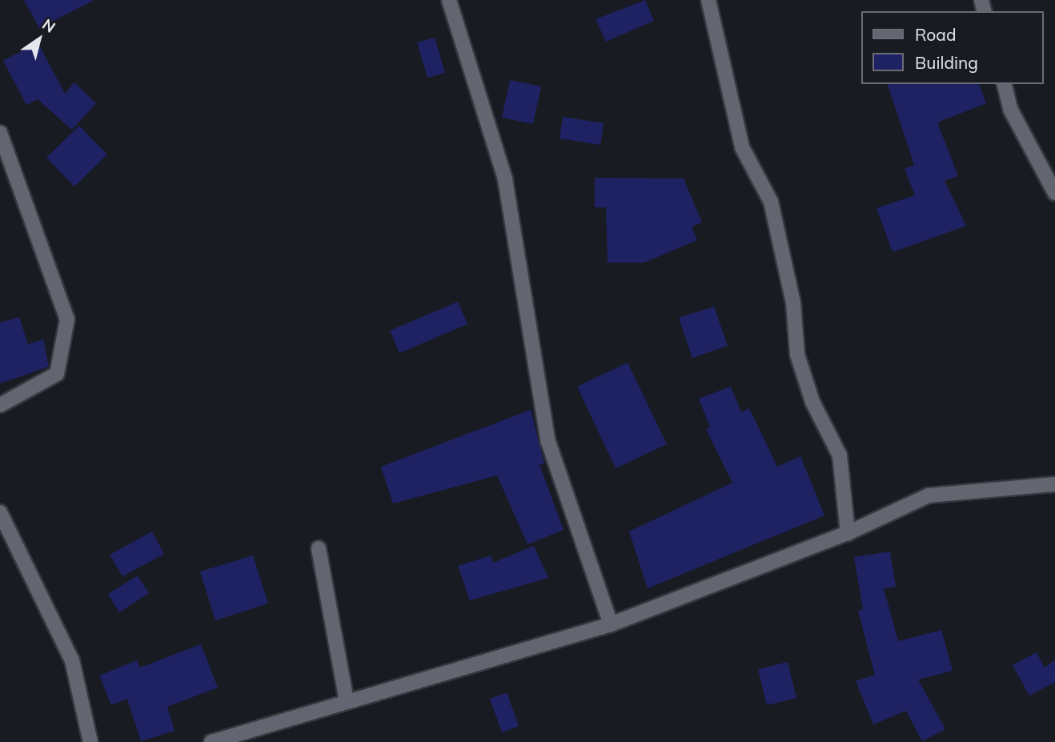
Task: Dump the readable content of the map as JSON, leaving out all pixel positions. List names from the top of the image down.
{
  "legend": ["Road", "Building"],
  "north": "top right"
}
